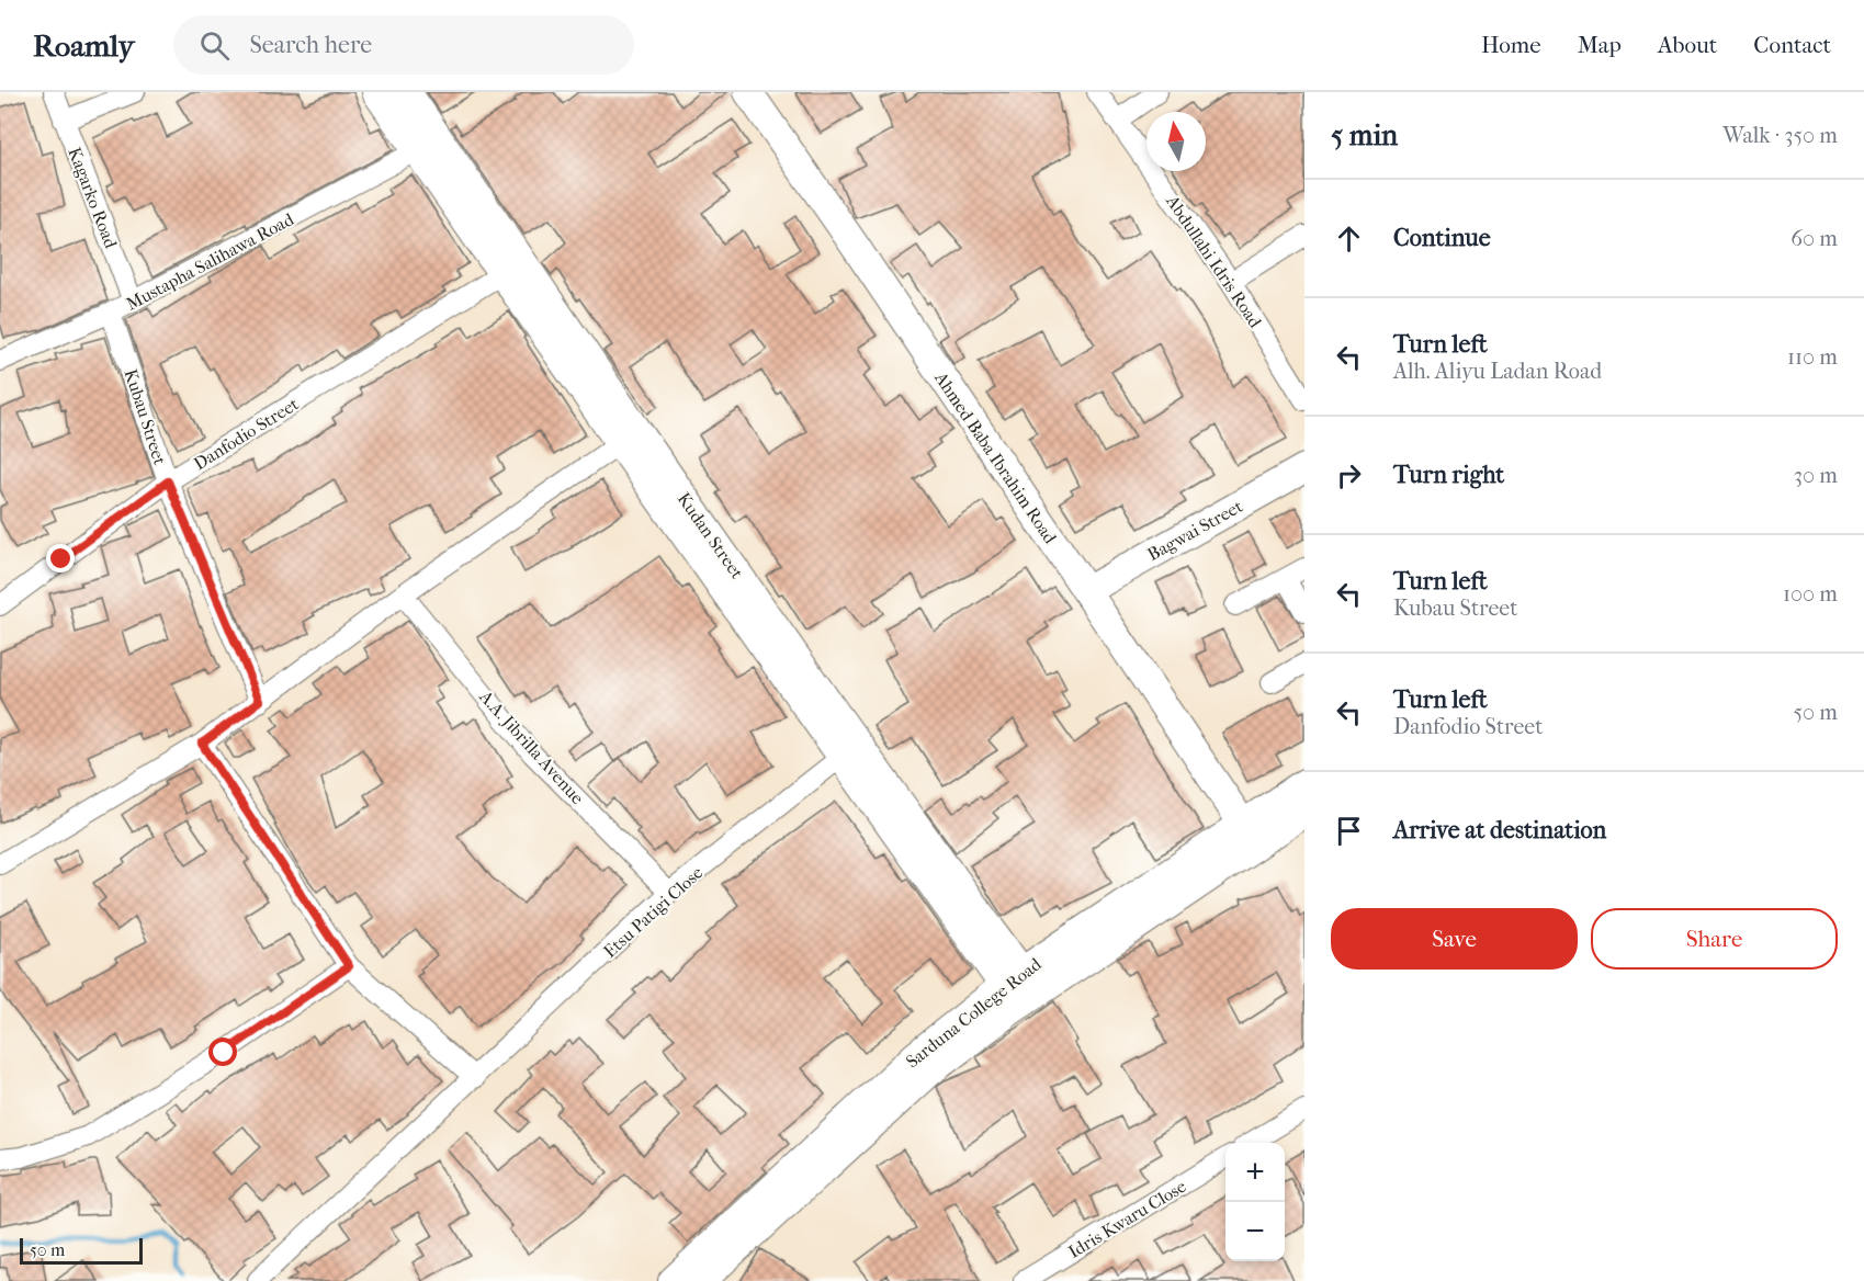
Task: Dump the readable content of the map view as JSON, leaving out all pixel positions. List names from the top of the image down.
{
  "streets": {
    "street": [
      "Kagarko Road",
      "Mustapha Salihawa Road",
      "Abdullahi Idris Road",
      "Kubau Street",
      "Danfodio Street",
      "Ahmed Baba Ibrahim Road",
      "Bagwai Street",
      "Kudan Street",
      "A.A. Jibrilla Avenue",
      "Etsu Patigi Close",
      "Sarduna College Road",
      "Idris Kwaru Close"
    ]
  },
  "crossings": [
    ["Kagarko Road", "Mustapha Salihawa Road"],
    ["Mustapha Salihawa Road", "Kubau Street"],
    ["Kubau Street", "Danfodio Street"],
    ["Ahmed Baba Ibrahim Road", "Bagwai Street"],
    ["Ahmed Baba Ibrahim Road", "Sarduna College Road"],
    ["Kudan Street", "Sarduna College Road"],
    ["A.A. Jibrilla Avenue", "Etsu Patigi Close"]
  ],
  "scale_bar": "50 m",
  "north": "top",
  "page": {
    "header": "Roamly",
    "search": "Search here",
    "nav": [
      "Home",
      "Map",
      "About",
      "Contact"
    ],
    "heading": ["5 min", "Walk · 350 m"],
    "list": [
      ["Continue", "60 m"],
      ["Turn left", "Alh. Aliyu Ladan Road", "110 m"],
      ["Turn right", "30 m"],
      ["Turn left", "Kubau Street", "100 m"],
      ["Turn left", "Danfodio Street", "50 m"],
      "Arrive at destination"
    ],
    "buttons": ["Save", "Share"],
    "map_buttons": ["+", "−"],
    "scale": "50 m"
  }
}
